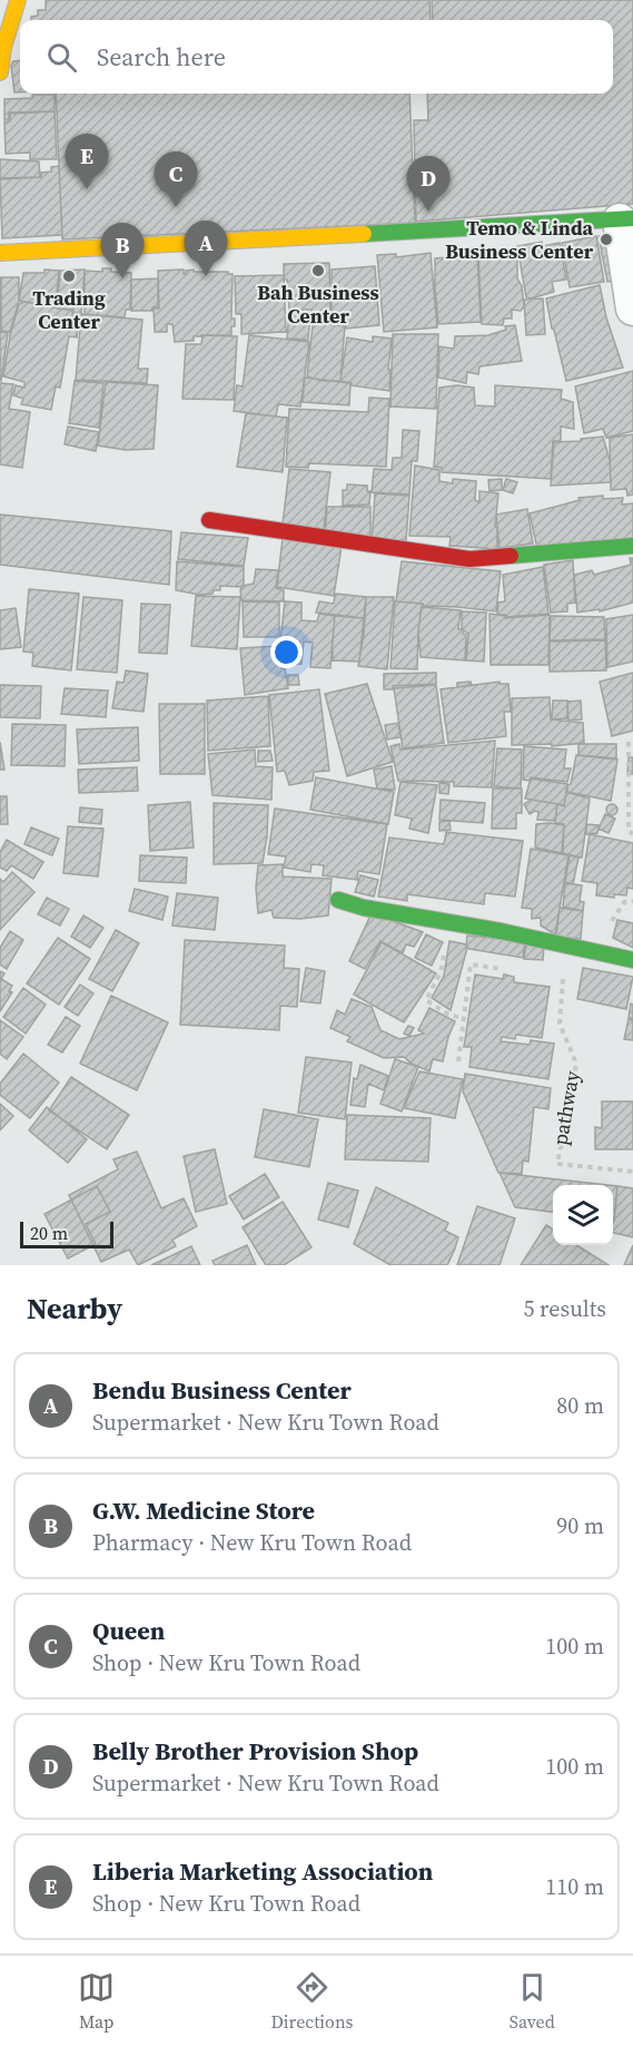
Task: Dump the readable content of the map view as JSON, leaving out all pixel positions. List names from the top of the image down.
{
  "streets": {
    "path": ["pathway"]
  },
  "places": ["Temo & Linda Business Center", "Bah Business Center", "Trading Center"],
  "scale_bar": "20 m",
  "page": {
    "search": "Search here",
    "pins": [
      "E",
      "C",
      "D",
      "A",
      "B"
    ],
    "scale": "20 m",
    "heading": ["Nearby", "5 results"],
    "list": [
      {
        "mark": "A",
        "name": "Bendu Business Center",
        "note": "Supermarket · New Kru Town Road",
        "value": "80 m"
      },
      {
        "mark": "B",
        "name": "G.W. Medicine Store",
        "note": "Pharmacy · New Kru Town Road",
        "value": "90 m"
      },
      {
        "mark": "C",
        "name": "Queen",
        "note": "Shop · New Kru Town Road",
        "value": "100 m"
      },
      {
        "mark": "D",
        "name": "Belly Brother Provision Shop",
        "note": "Supermarket · New Kru Town Road",
        "value": "100 m"
      },
      {
        "mark": "E",
        "name": "Liberia Marketing Association",
        "note": "Shop · New Kru Town Road",
        "value": "110 m"
      }
    ],
    "nav": ["Map", "Directions", "Saved"]
  }
}
